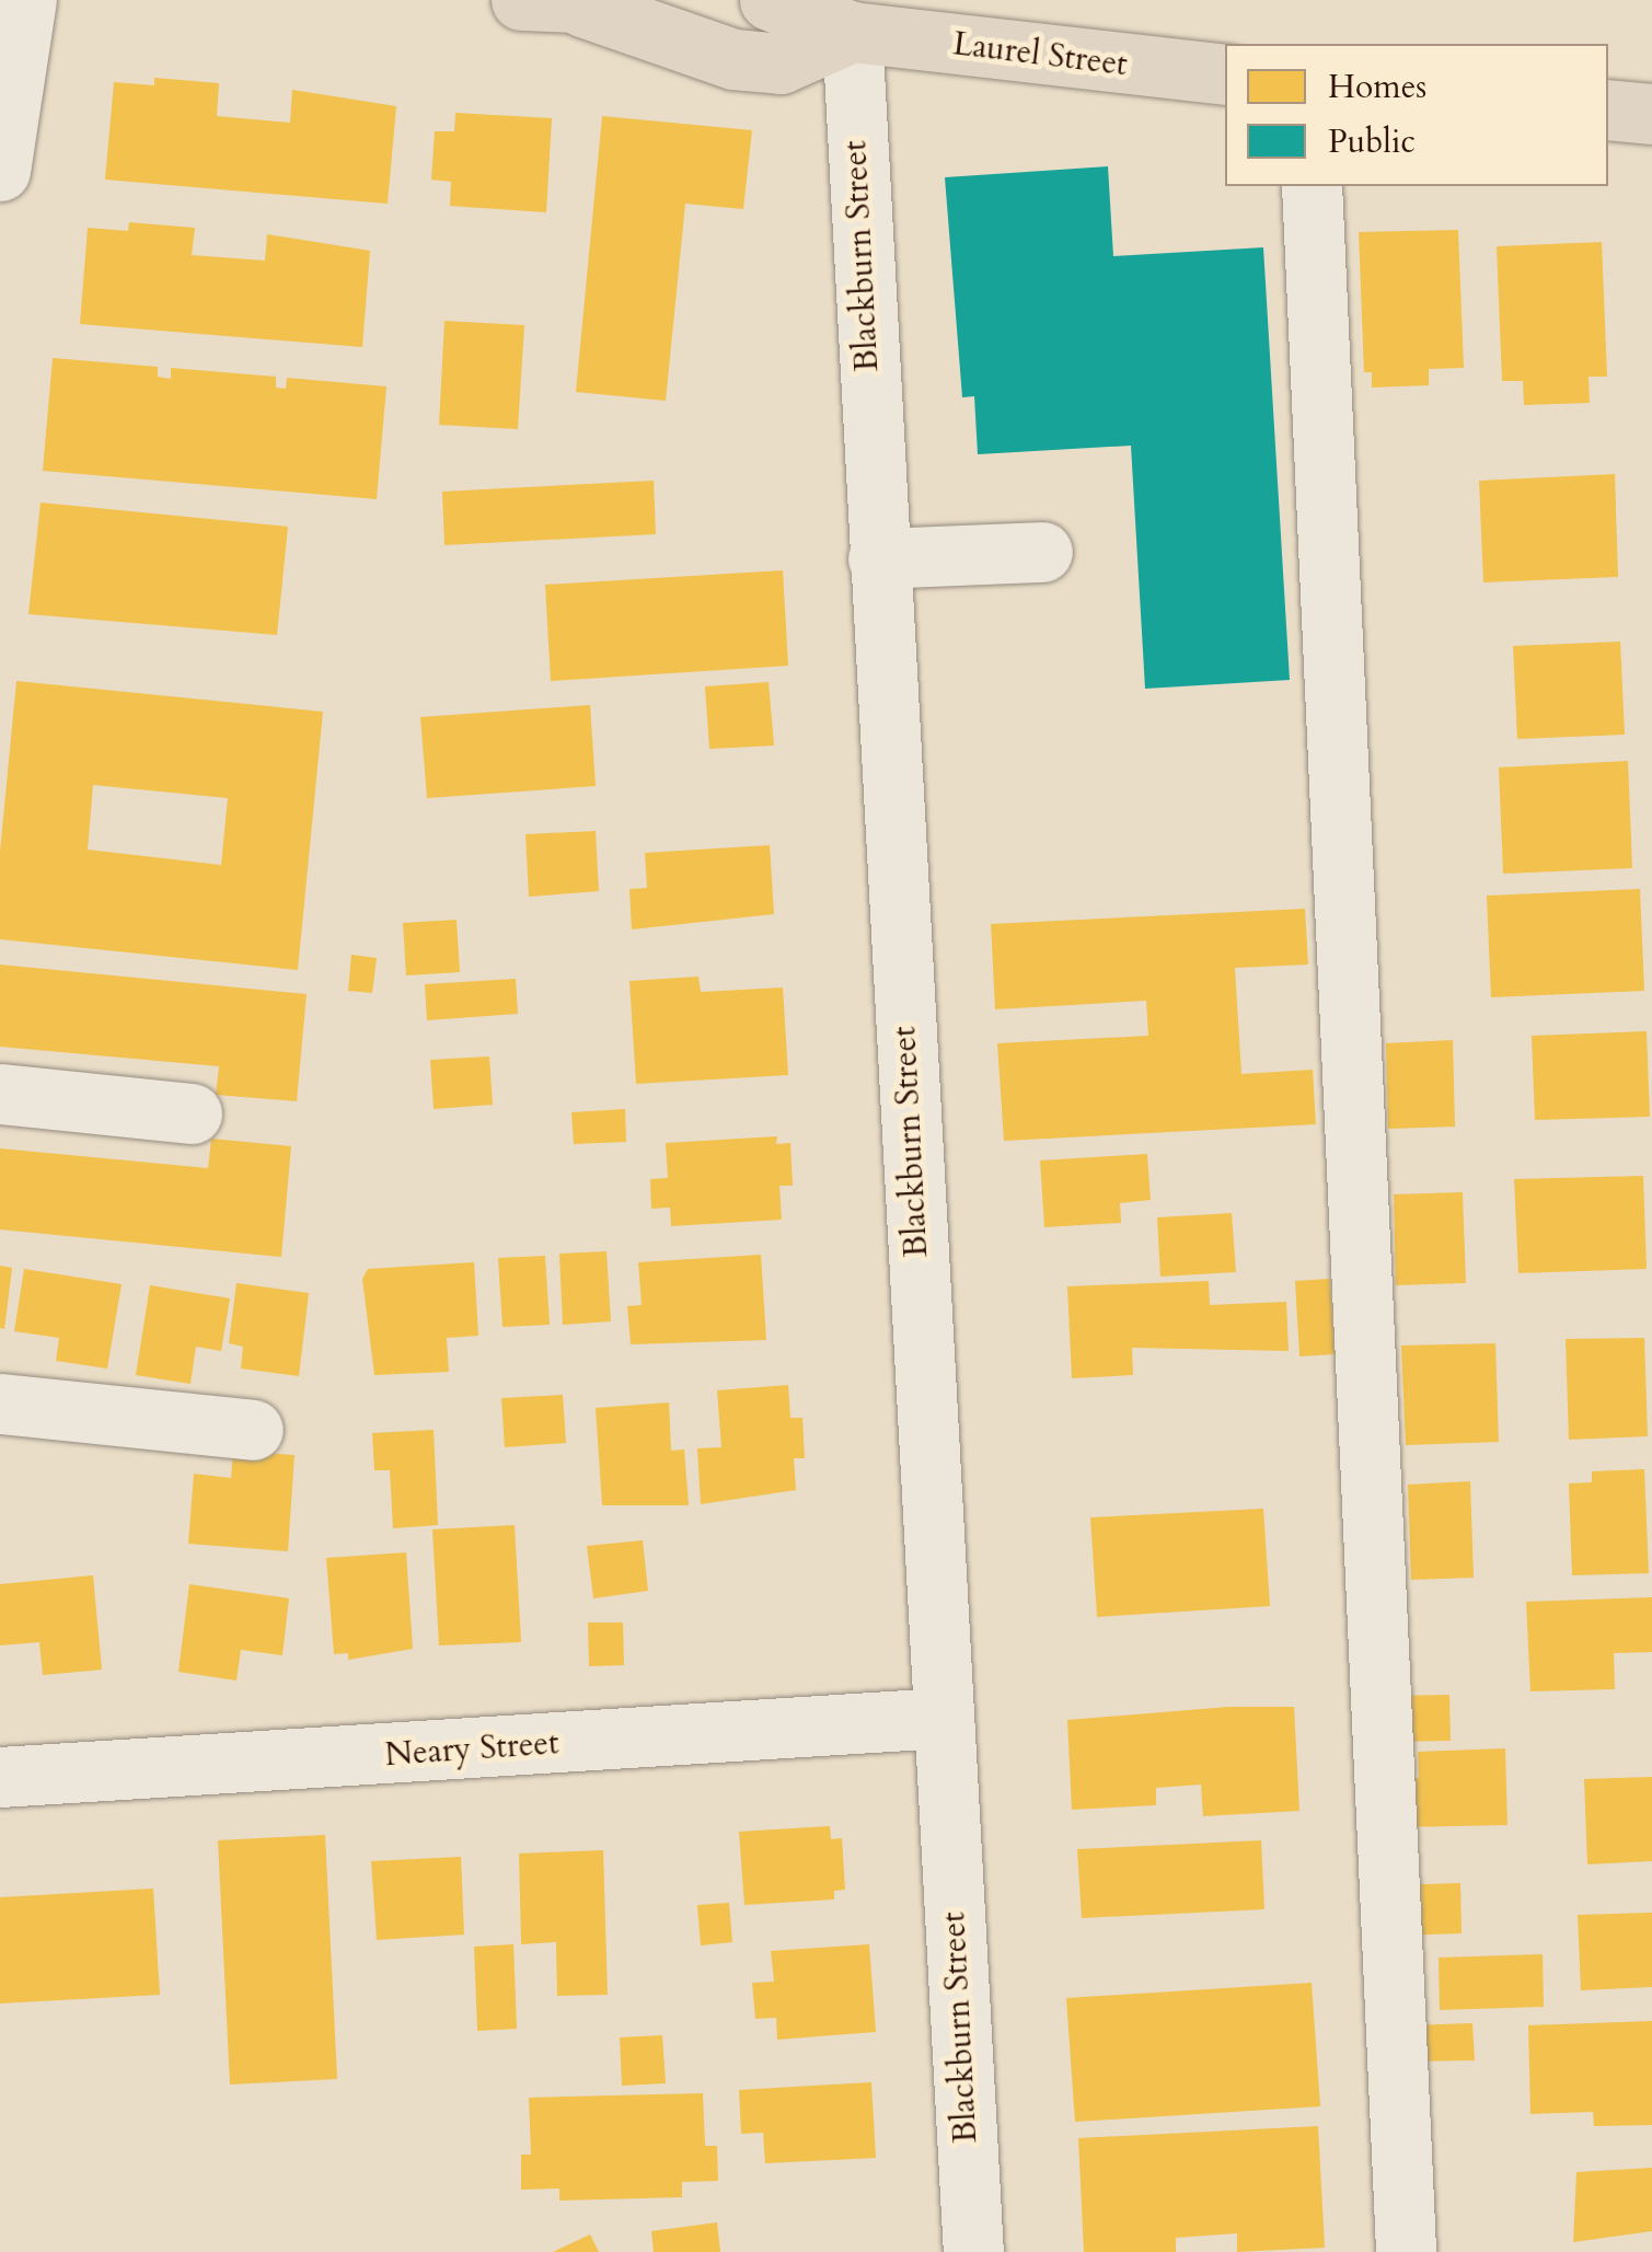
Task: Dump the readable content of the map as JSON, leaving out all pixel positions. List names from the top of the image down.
{
  "streets": {
    "main road": ["Laurel Street"],
    "street": ["Blackburn Street", "Neary Street"]
  },
  "crossings": [
    ["Laurel Street", "Blackburn Street"],
    ["Blackburn Street", "Neary Street"]
  ],
  "legend": ["Homes", "Public"]
}
